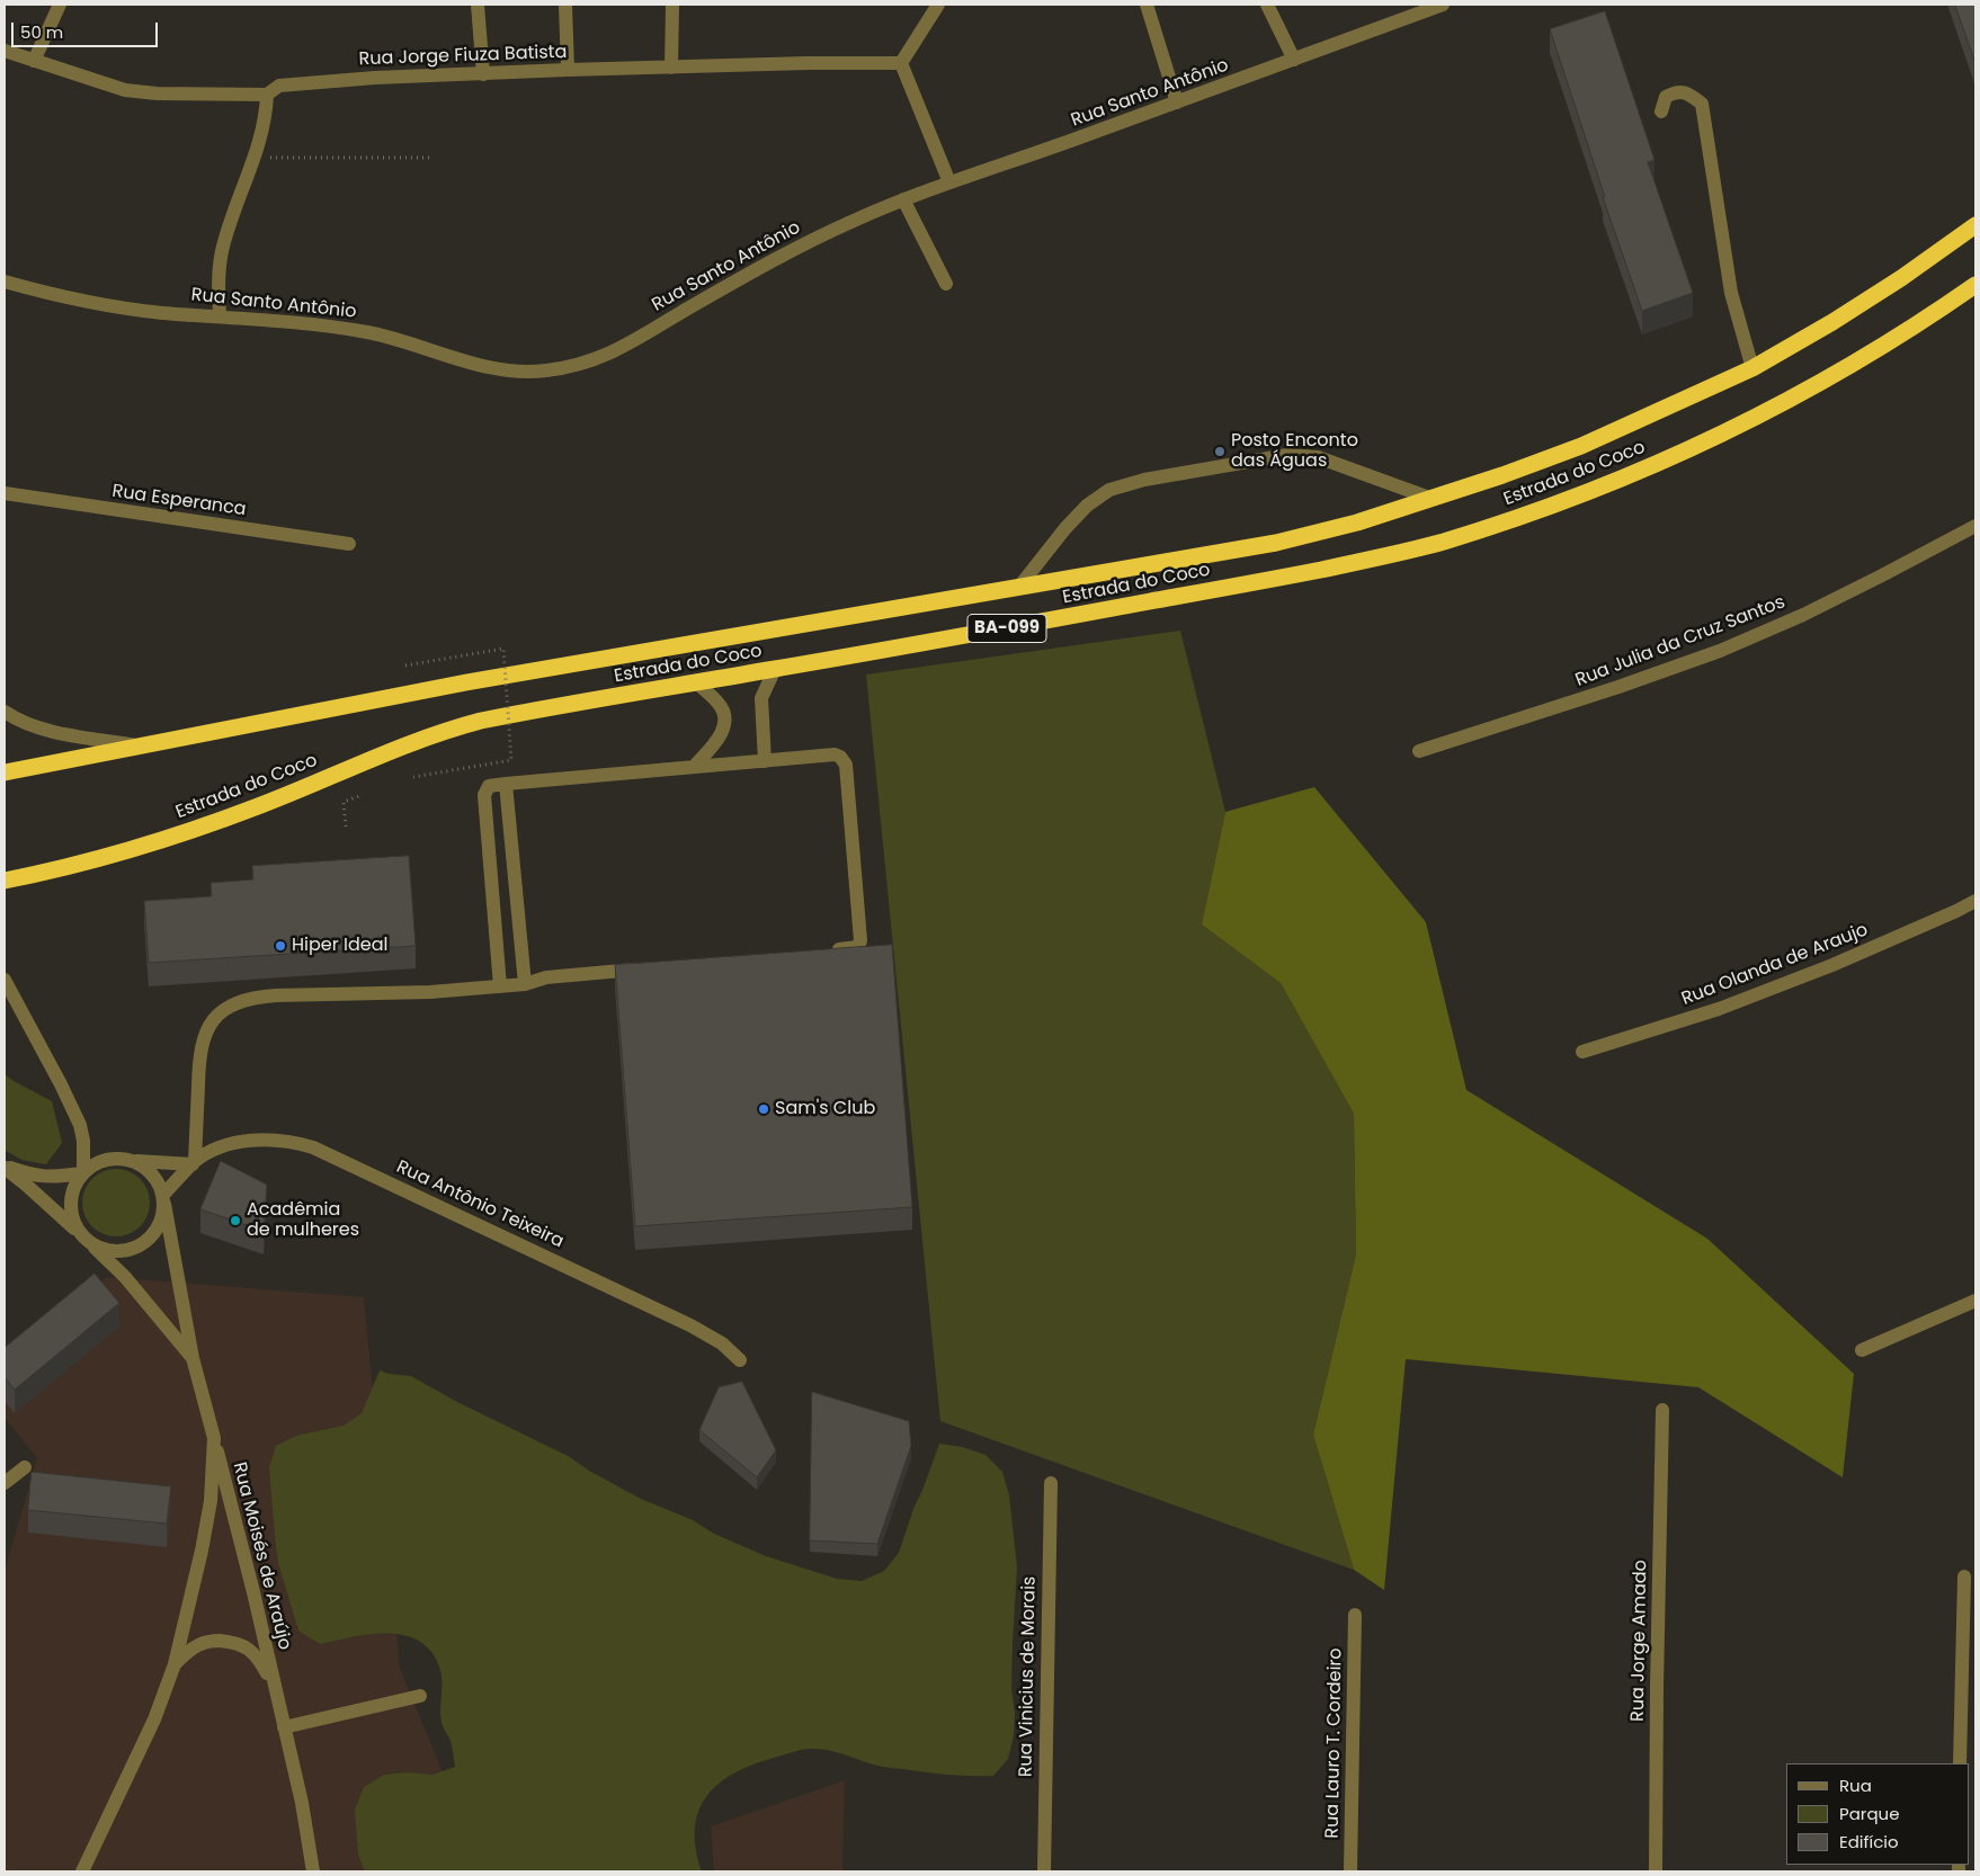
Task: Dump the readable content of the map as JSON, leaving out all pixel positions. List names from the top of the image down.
{
  "streets": {
    "highway": ["Estrada do Coco", "BA-099"],
    "street": [
      "Rua Jorge Fiuza Batista",
      "Rua Santo Antônio",
      "Rua Esperanca",
      "Rua Julia da Cruz Santos",
      "Rua Olanda de Araujo",
      "Rua Antônio Teixeira",
      "Rua Moisés de Araújo",
      "Rua Jorge Amado",
      "Rua Vinicius de Morais",
      "Rua Lauro T. Cordeiro"
    ]
  },
  "crossings": [
    ["Rua Antônio Teixeira", "Rua Moisés de Araújo"]
  ],
  "places": [
    "Posto Enconto das Águas",
    "Hiper Ideal",
    "Sam's Club",
    "Acadêmia de mulheres"
  ],
  "legend": ["Rua", "Parque", "Edifício"],
  "scale_bar": "50 m"
}
